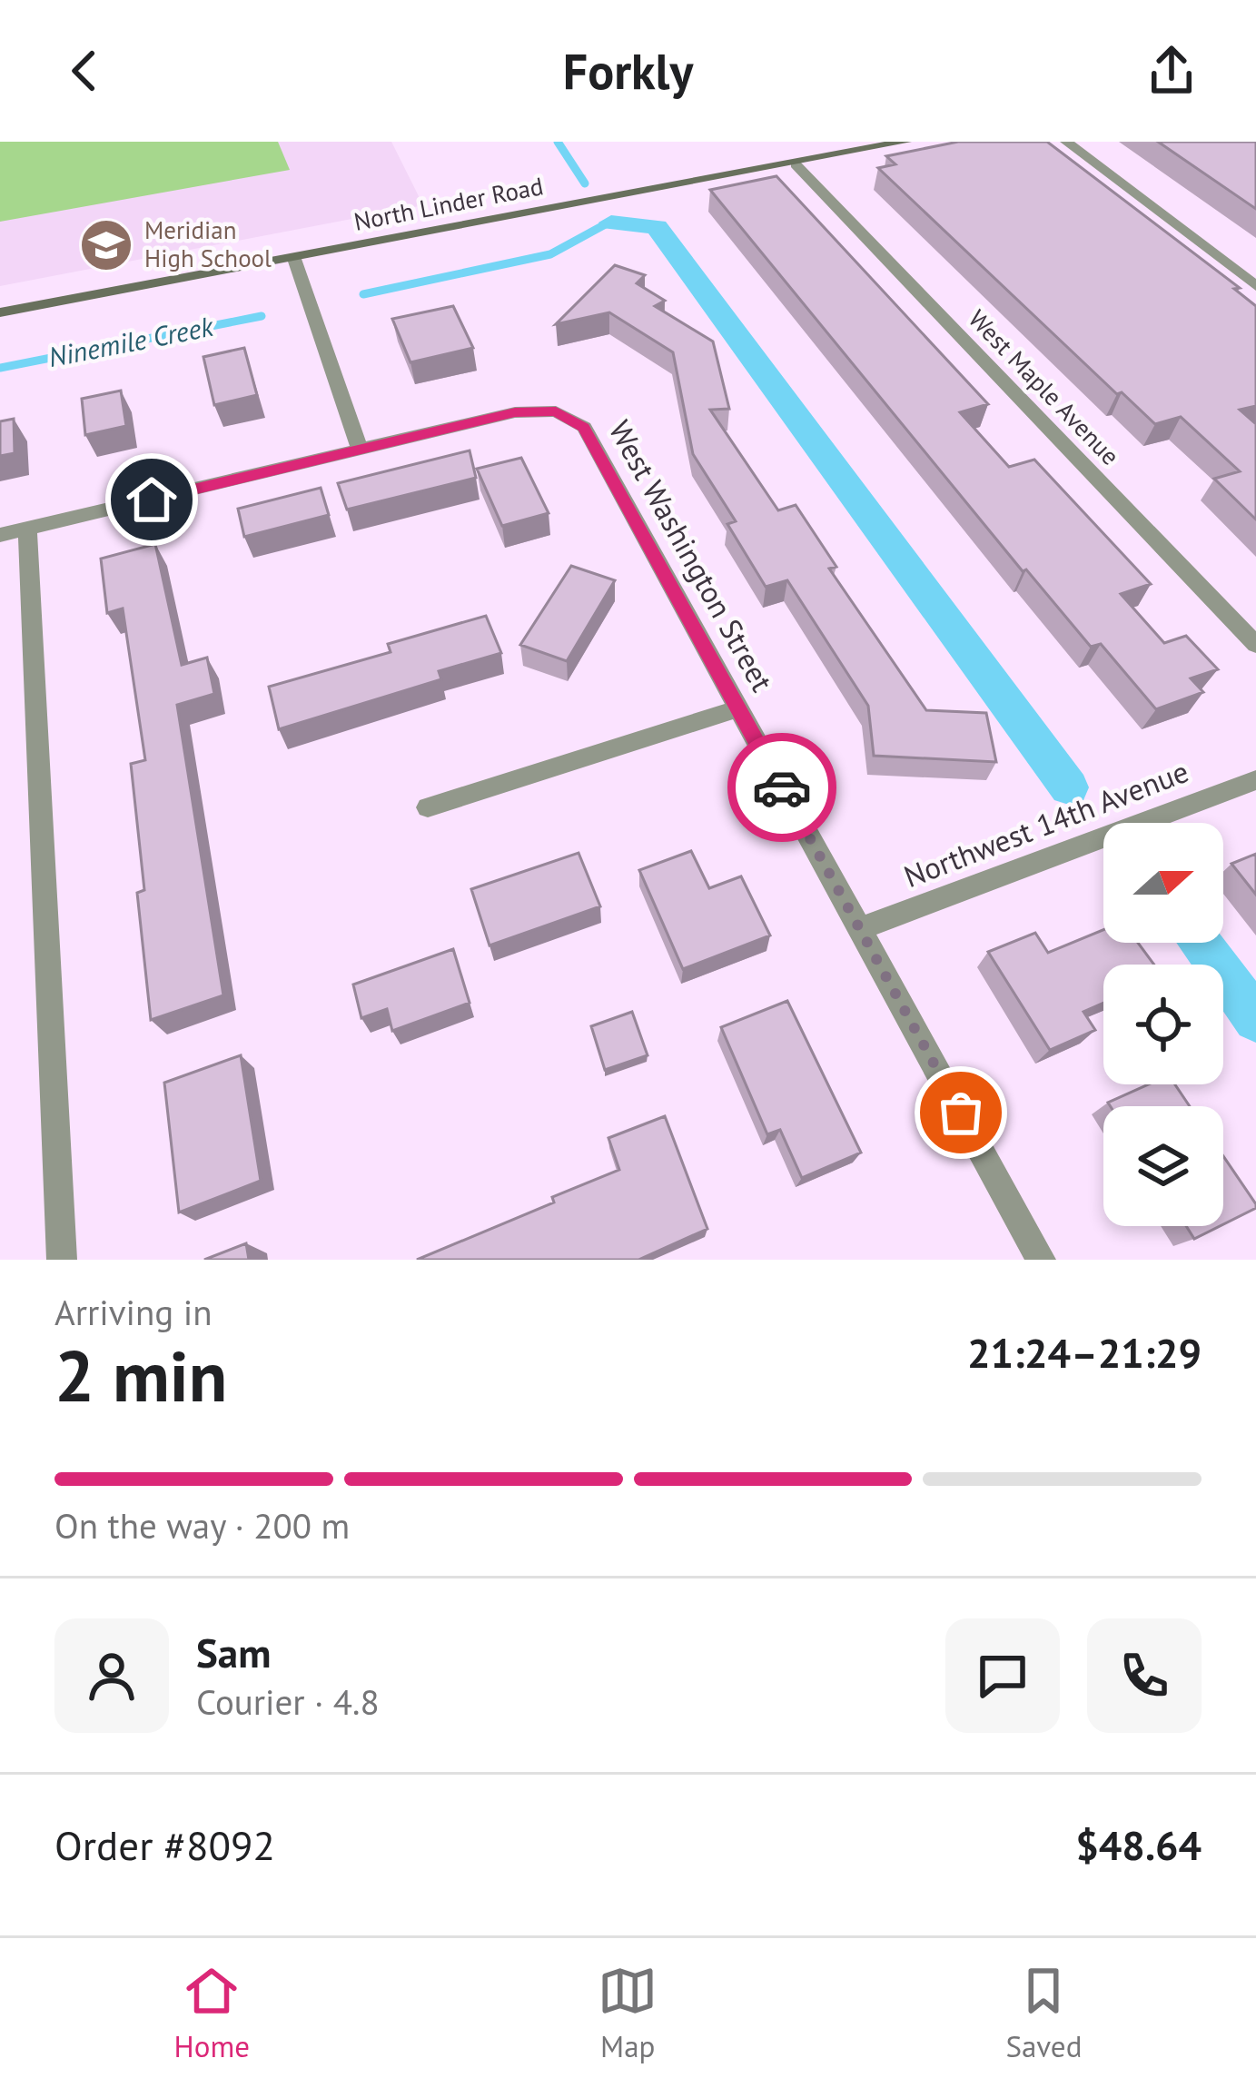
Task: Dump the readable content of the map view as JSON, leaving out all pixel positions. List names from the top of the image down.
{
  "streets": {
    "main road": ["North Linder Road"],
    "street": ["West Maple Avenue", "West Washington Street", "Northwest 14th Avenue"]
  },
  "crossings": [
    ["North Linder Road", "West Maple Avenue"],
    ["West Washington Street", "Northwest 14th Avenue"]
  ],
  "water": ["Ninemile Creek"],
  "places": {
    "school or university": ["Meridian High School"]
  },
  "north": "right",
  "page": {
    "header": "Forkly",
    "heading": ["2 min", "Arriving in", "21:24–21:29"],
    "panel": [
      "Sam",
      "Courier · 4.8",
      "Order #8092",
      "$48.64"
    ],
    "bar": "On the way · 200 m",
    "tabs": ["Home", "Map", "Saved"]
  }
}
